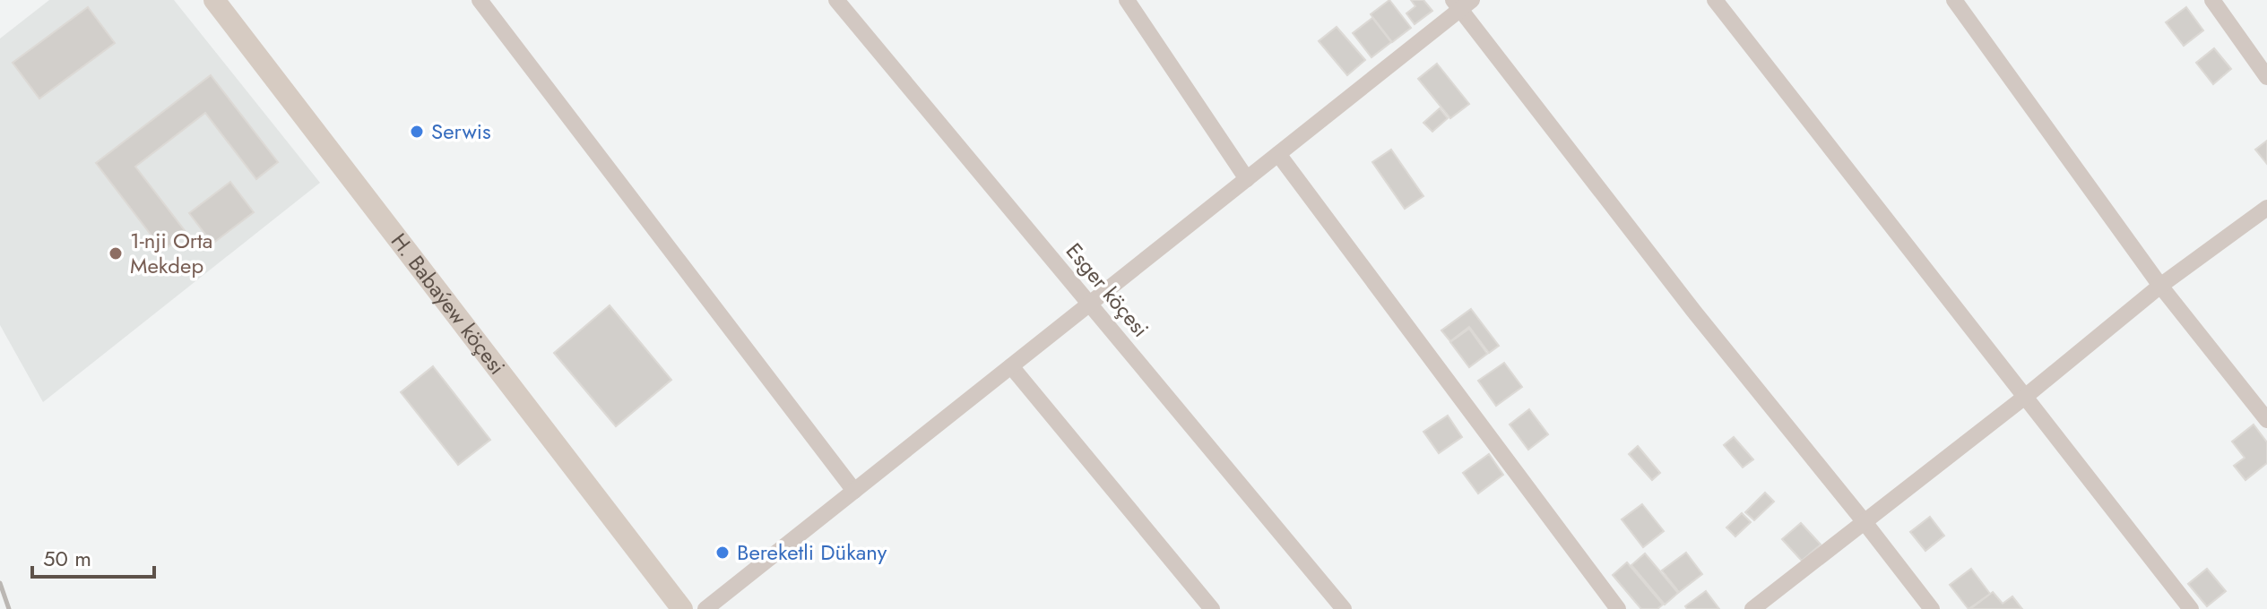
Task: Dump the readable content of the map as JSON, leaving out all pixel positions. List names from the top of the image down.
{
  "streets": {
    "street": ["Esger köçesi", "H. Babaýew köçesi"]
  },
  "places": ["Serwis", "1-nji Orta Mekdep", "Bereketli Dükany"],
  "scale_bar": "50 m"
}
